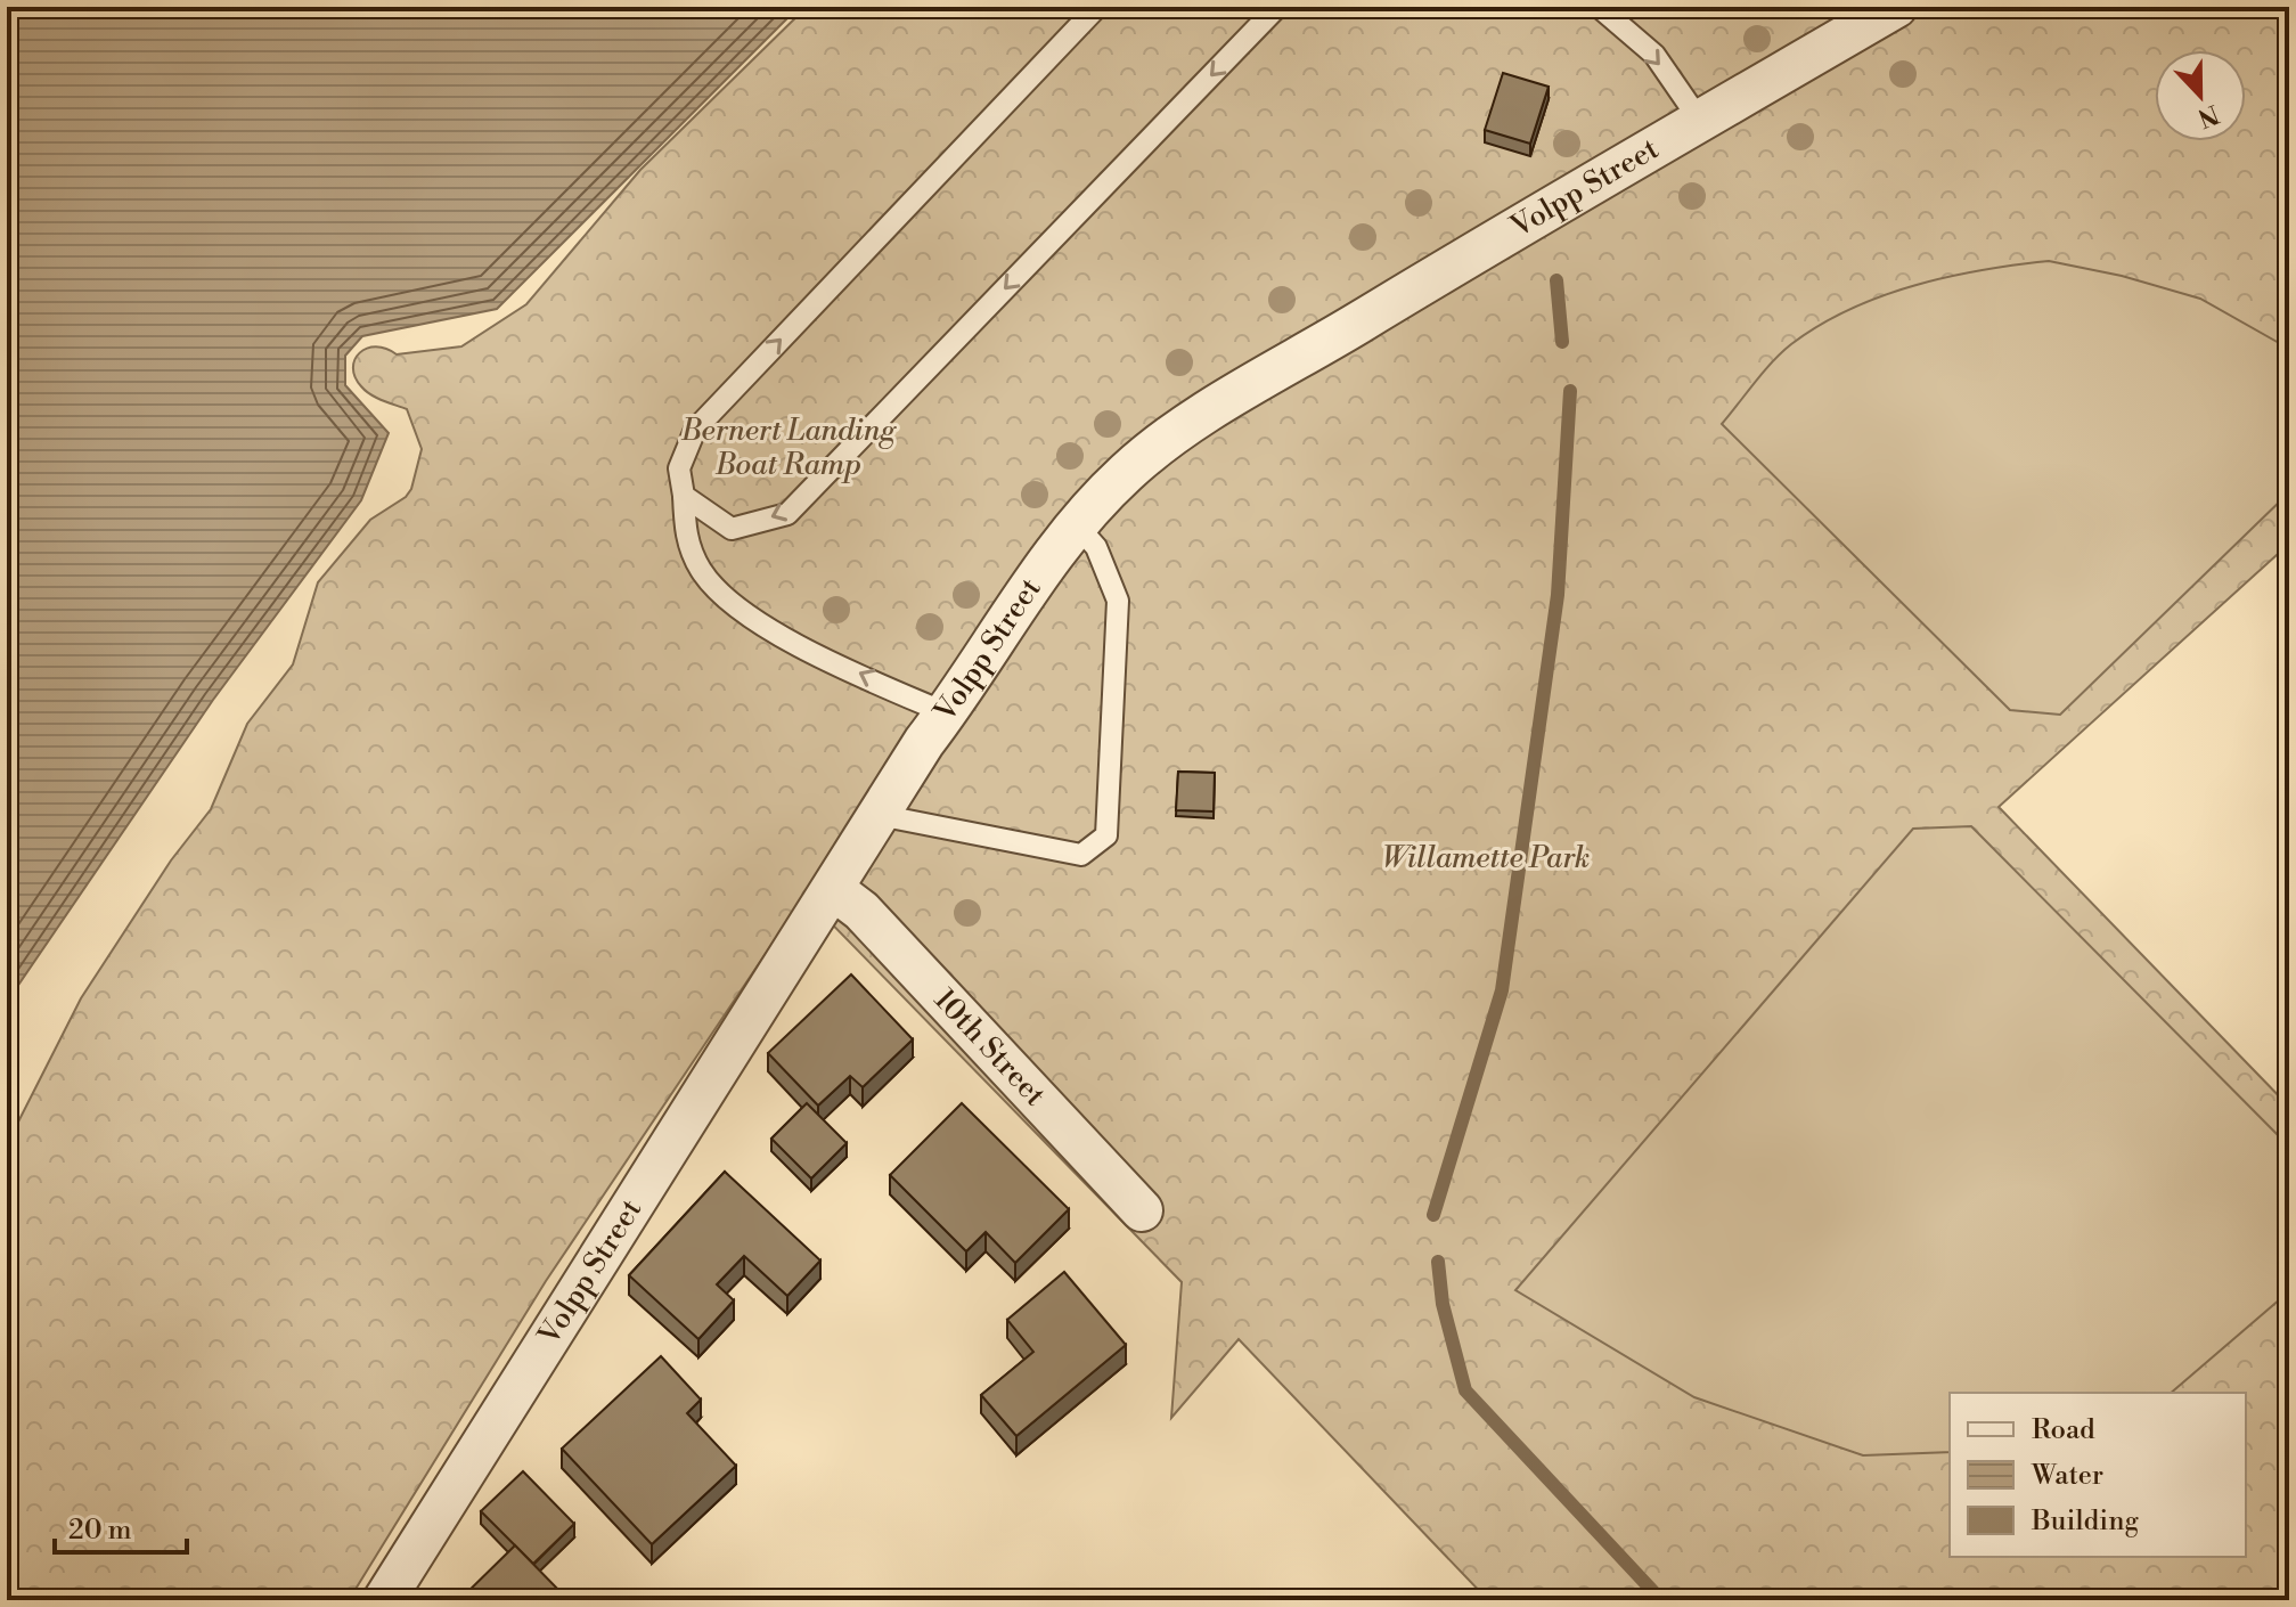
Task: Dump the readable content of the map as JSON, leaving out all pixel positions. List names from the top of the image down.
{
  "streets": {
    "street": ["Volpp Street", "10th Street"]
  },
  "crossings": [
    ["Volpp Street", "10th Street"]
  ],
  "parks": ["Bernert Landing Boat Ramp", "Willamette Park"],
  "legend": ["Road", "Water", "Building"],
  "scale_bar": "20 m",
  "north": "bottom"
}
